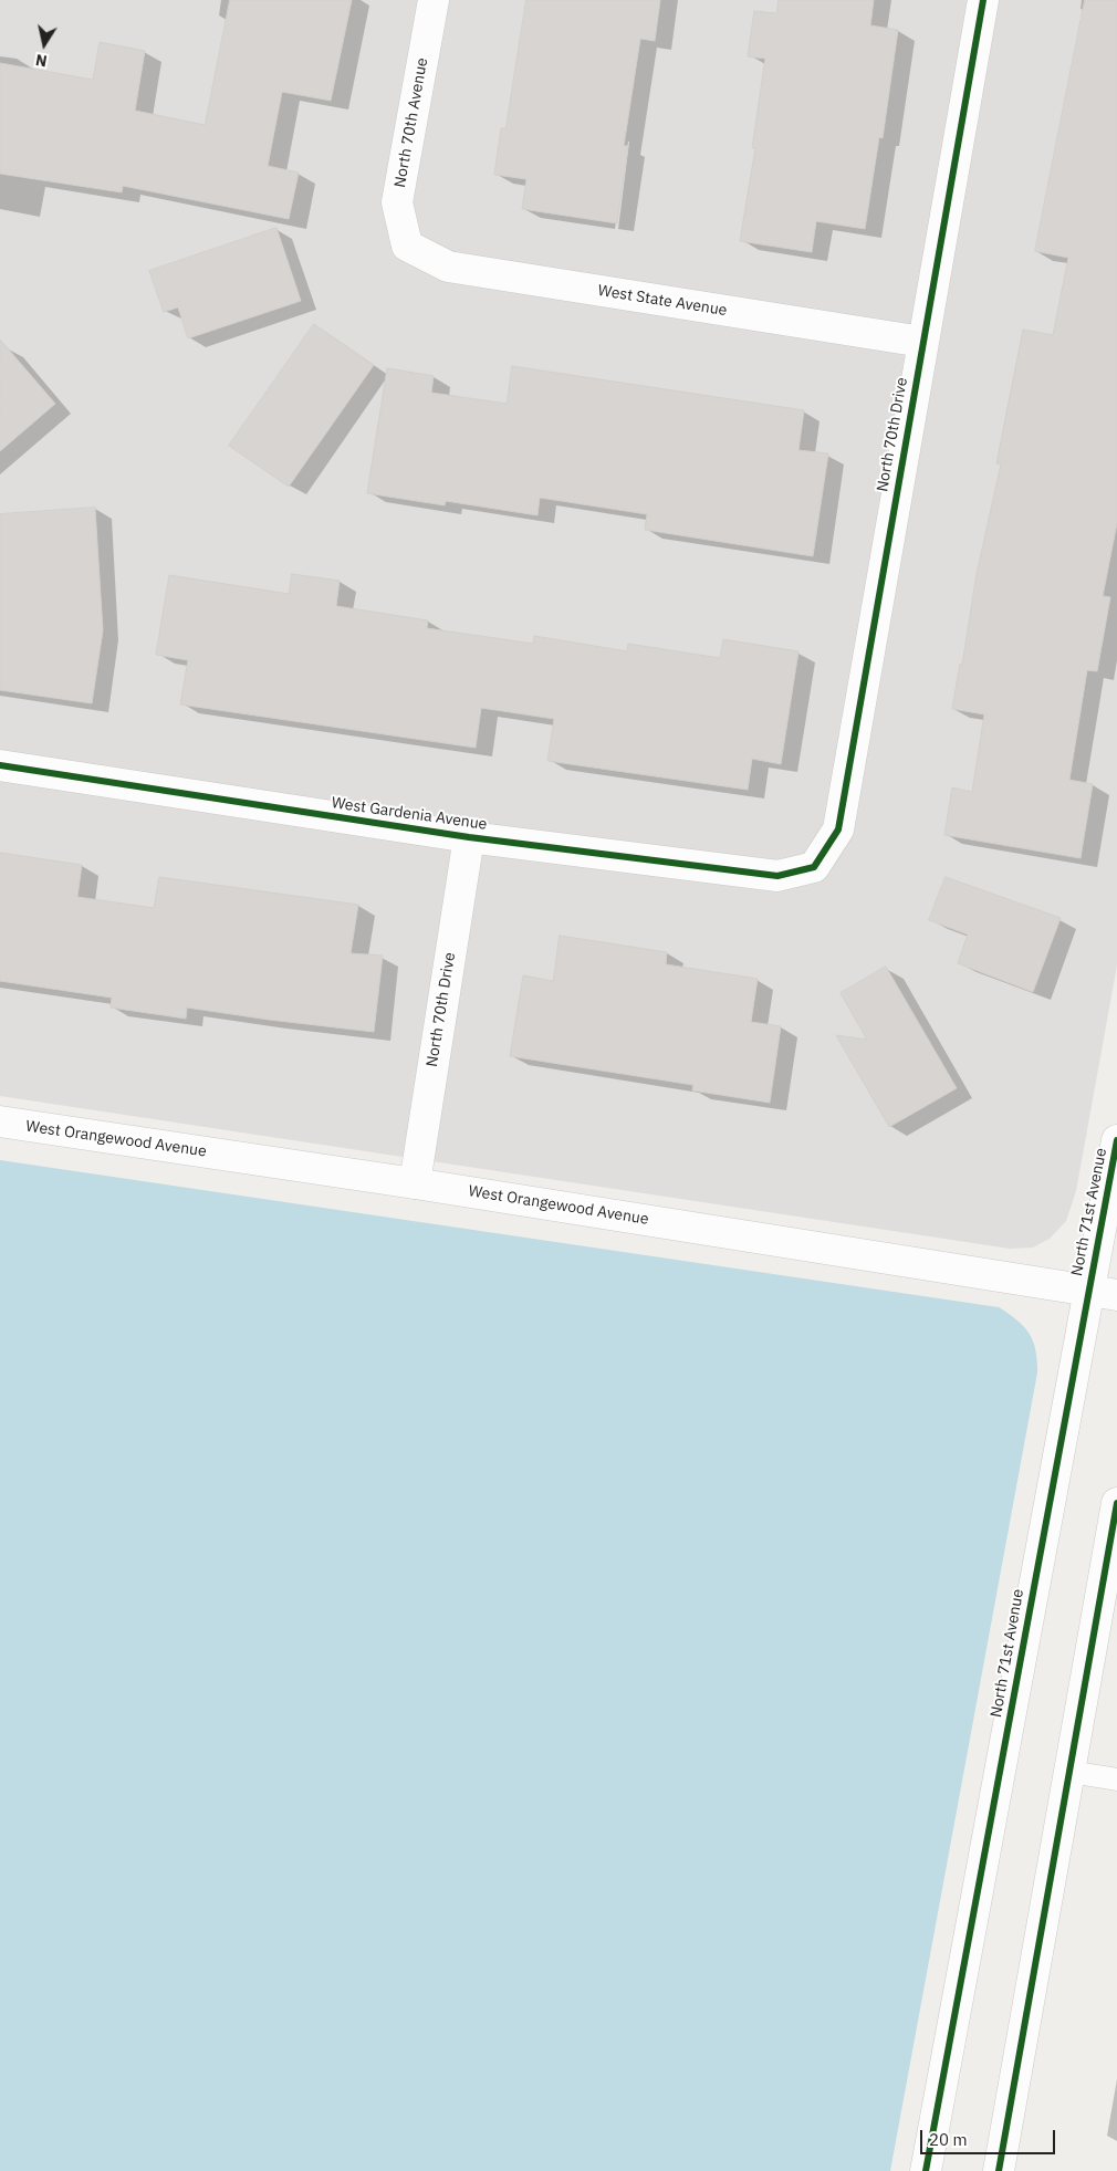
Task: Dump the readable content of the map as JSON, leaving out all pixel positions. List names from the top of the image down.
{
  "streets": {
    "street": [
      "North 70th Avenue",
      "West State Avenue",
      "North 70th Drive",
      "West Gardenia Avenue",
      "West Orangewood Avenue",
      "North 71st Avenue"
    ]
  },
  "crossings": [
    ["North 70th Avenue", "West State Avenue"],
    ["West State Avenue", "North 70th Drive"],
    ["North 70th Drive", "West Gardenia Avenue"],
    ["North 70th Drive", "West Orangewood Avenue"],
    ["West Orangewood Avenue", "North 71st Avenue"]
  ],
  "scale_bar": "20 m",
  "north": "bottom"
}
